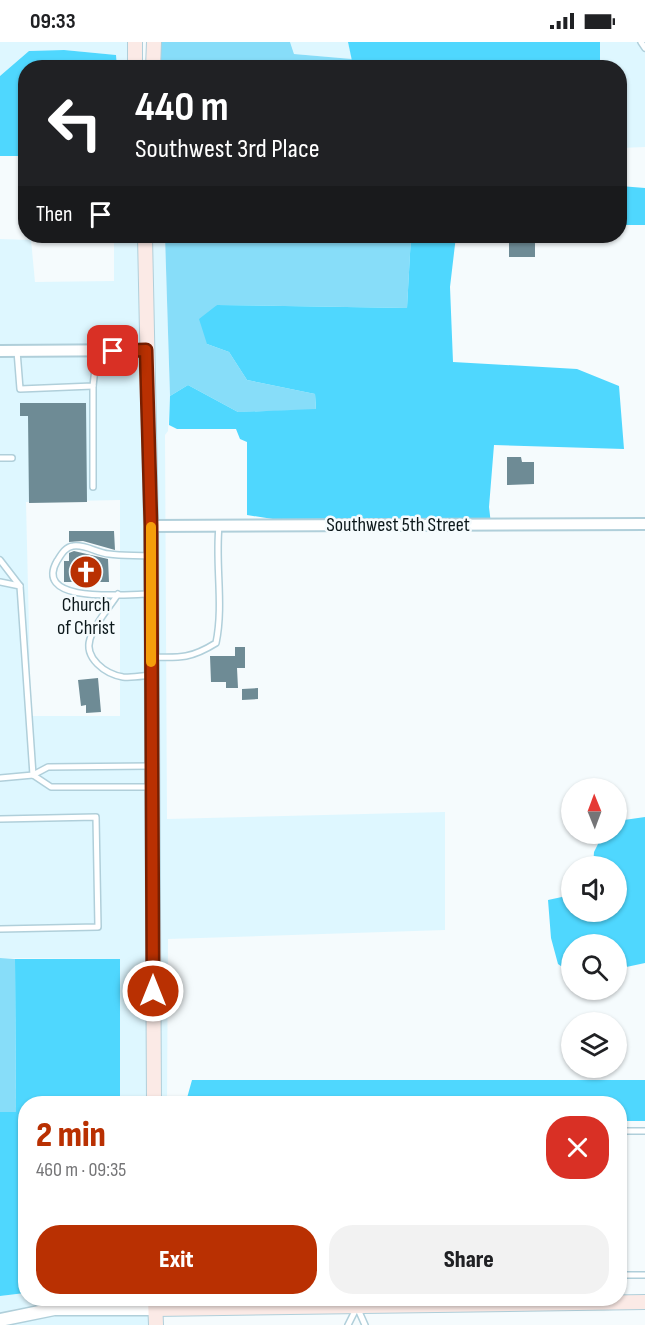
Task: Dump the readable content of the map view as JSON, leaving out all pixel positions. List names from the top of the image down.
{
  "streets": {
    "street": ["Southwest 5th Street"]
  },
  "places": {
    "church": ["Church of Christ"]
  },
  "north": "top",
  "page": {
    "status": "09:33",
    "turn": ["440 m", "Southwest 3rd Place"],
    "then": "Then",
    "heading": ["2 min", "460 m · 09:35"],
    "buttons": ["Exit", "Share"]
  }
}
